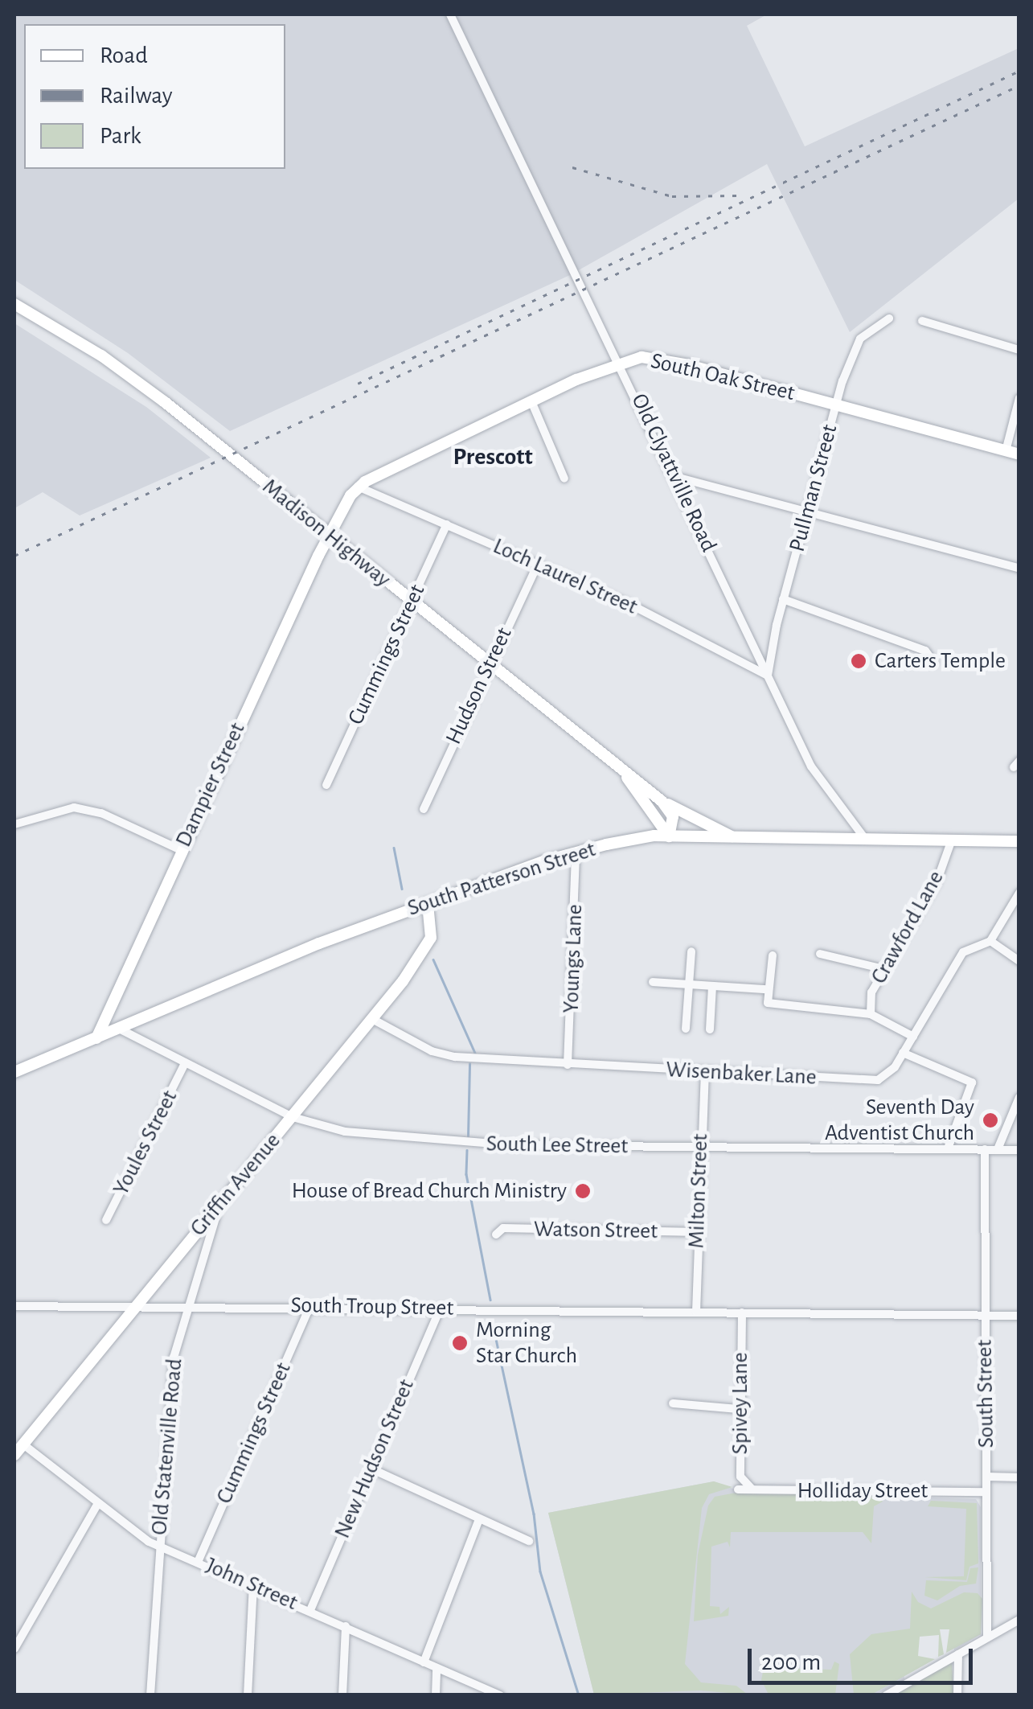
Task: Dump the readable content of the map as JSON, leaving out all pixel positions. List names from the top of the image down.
{
  "streets": {
    "main road": [
      "South Oak Street",
      "Madison Highway",
      "Dampier Street",
      "South Patterson Street",
      "Griffin Avenue"
    ],
    "street": [
      "Old Clyattville Road",
      "Pullman Street",
      "Loch Laurel Street",
      "Cummings Street",
      "Hudson Street",
      "Crawford Lane",
      "Youngs Lane",
      "Wisenbaker Lane",
      "Youles Street",
      "South Lee Street",
      "Milton Street",
      "Watson Street",
      "South Troup Street",
      "South Street",
      "Spivey Lane",
      "Old Statenville Road",
      "New Hudson Street",
      "Holliday Street",
      "John Street"
    ]
  },
  "crossings": [
    ["South Oak Street", "Old Clyattville Road"],
    ["South Oak Street", "Pullman Street"],
    ["South Oak Street", "Loch Laurel Street"],
    ["Old Clyattville Road", "Pullman Street"],
    ["Old Clyattville Road", "Loch Laurel Street"],
    ["Old Clyattville Road", "South Patterson Street"],
    ["Pullman Street", "Loch Laurel Street"],
    ["Madison Highway", "Cummings Street"],
    ["Madison Highway", "Hudson Street"],
    ["Madison Highway", "Dampier Street"],
    ["Madison Highway", "South Patterson Street"],
    ["Loch Laurel Street", "Cummings Street"],
    ["Loch Laurel Street", "Hudson Street"],
    ["Cummings Street", "South Troup Street"],
    ["Cummings Street", "John Street"],
    ["Dampier Street", "South Patterson Street"],
    ["South Patterson Street", "Crawford Lane"],
    ["South Patterson Street", "Youngs Lane"],
    ["South Patterson Street", "South Lee Street"],
    ["South Patterson Street", "Griffin Avenue"],
    ["Youngs Lane", "Wisenbaker Lane"],
    ["Wisenbaker Lane", "Griffin Avenue"],
    ["Wisenbaker Lane", "Milton Street"],
    ["Youles Street", "South Lee Street"],
    ["South Lee Street", "Griffin Avenue"],
    ["South Lee Street", "Milton Street"],
    ["South Lee Street", "South Street"],
    ["Griffin Avenue", "South Troup Street"],
    ["Griffin Avenue", "Old Statenville Road"],
    ["Griffin Avenue", "John Street"],
    ["Milton Street", "Watson Street"],
    ["Milton Street", "South Troup Street"],
    ["South Troup Street", "South Street"],
    ["South Troup Street", "Spivey Lane"],
    ["South Troup Street", "Old Statenville Road"],
    ["South Troup Street", "New Hudson Street"],
    ["South Street", "Holliday Street"],
    ["Spivey Lane", "Holliday Street"],
    ["Old Statenville Road", "John Street"],
    ["New Hudson Street", "John Street"]
  ],
  "districts": ["Prescott"],
  "places": [
    "Carters Temple",
    "Seventh Day Adventist Church",
    "House of Bread Church Ministry",
    "Morning Star Church"
  ],
  "legend": ["Road", "Railway", "Park"],
  "scale_bar": "200 m"
}
